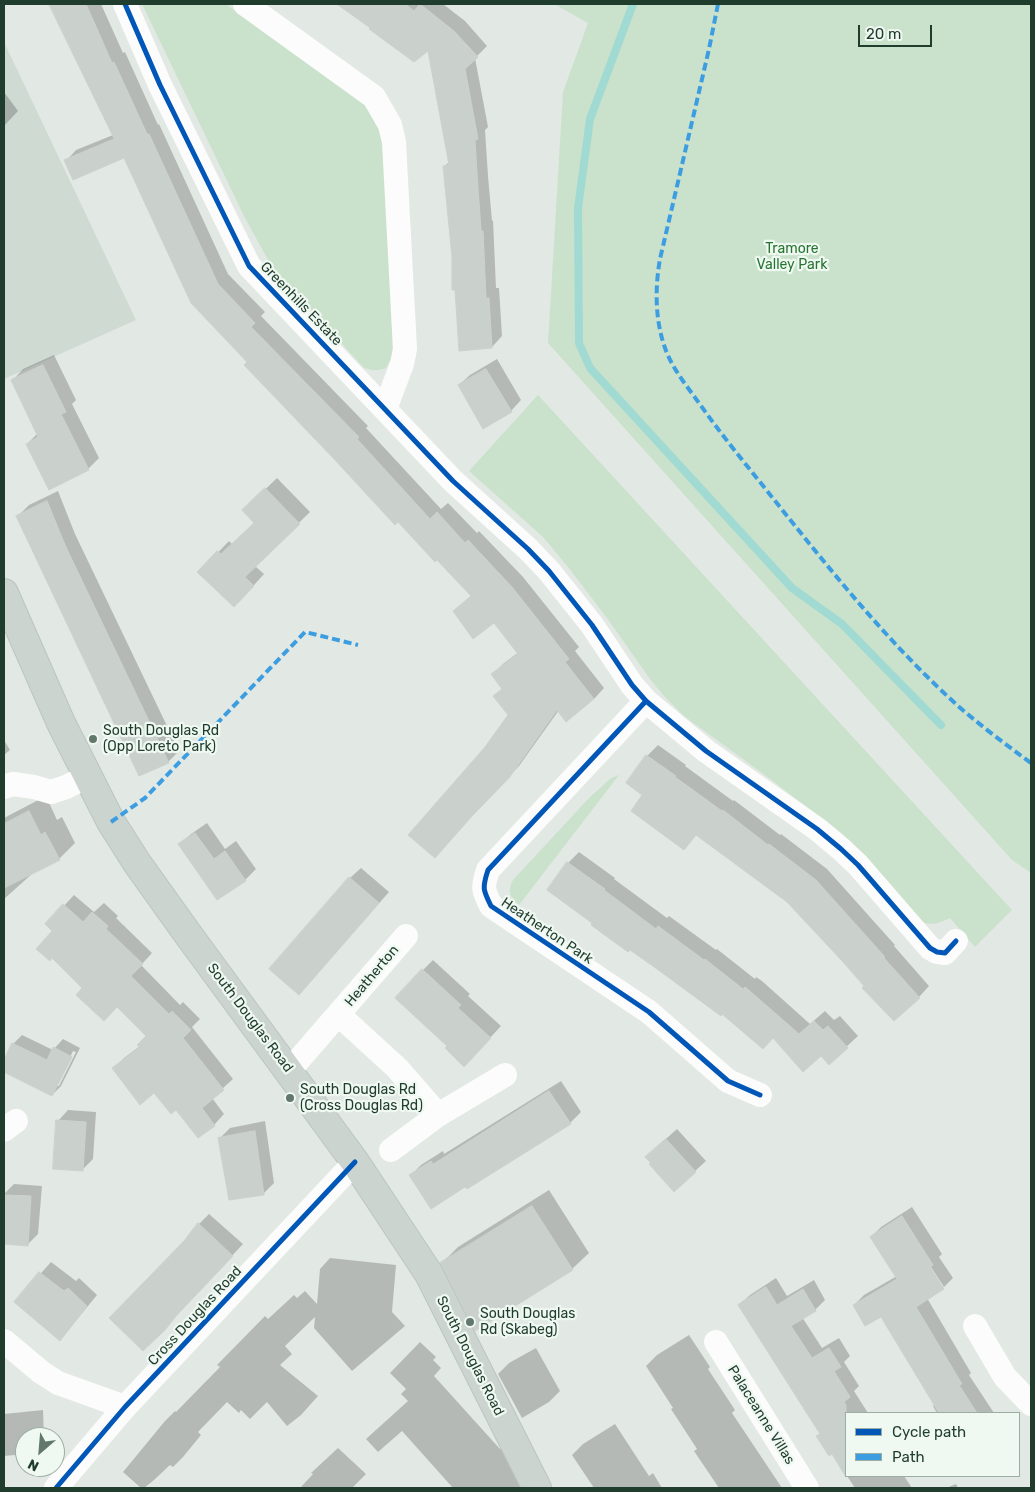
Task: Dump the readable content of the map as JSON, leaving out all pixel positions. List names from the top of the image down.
{
  "streets": {
    "main road": ["South Douglas Road"],
    "street": [
      "Greenhills Estate",
      "Heatherton Park",
      "Heatherton",
      "Cross Douglas Road",
      "Palaceanne Villas"
    ]
  },
  "crossings": [
    ["Greenhills Estate", "Heatherton Park"],
    ["Heatherton", "South Douglas Road"],
    ["South Douglas Road", "Cross Douglas Road"]
  ],
  "parks": ["Tramore Valley Park"],
  "places": ["South Douglas Rd (Opp Loreto Park)", "South Douglas Rd (Cross Douglas Rd)", "South Douglas Rd (Skabeg)"],
  "legend": ["Cycle path", "Path"],
  "scale_bar": "20 m",
  "north": "bottom left"
}
